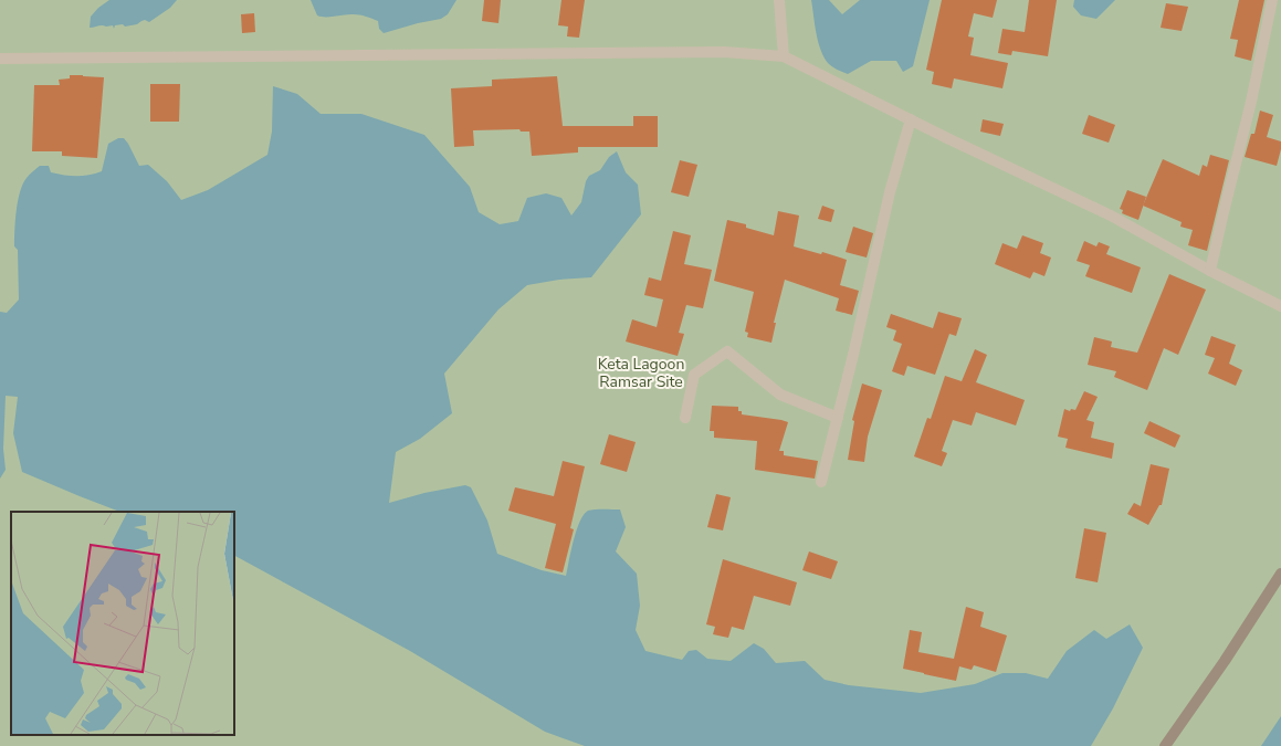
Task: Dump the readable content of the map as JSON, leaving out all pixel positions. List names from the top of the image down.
{
  "parks": ["Keta Lagoon Ramsar Site"]
}
